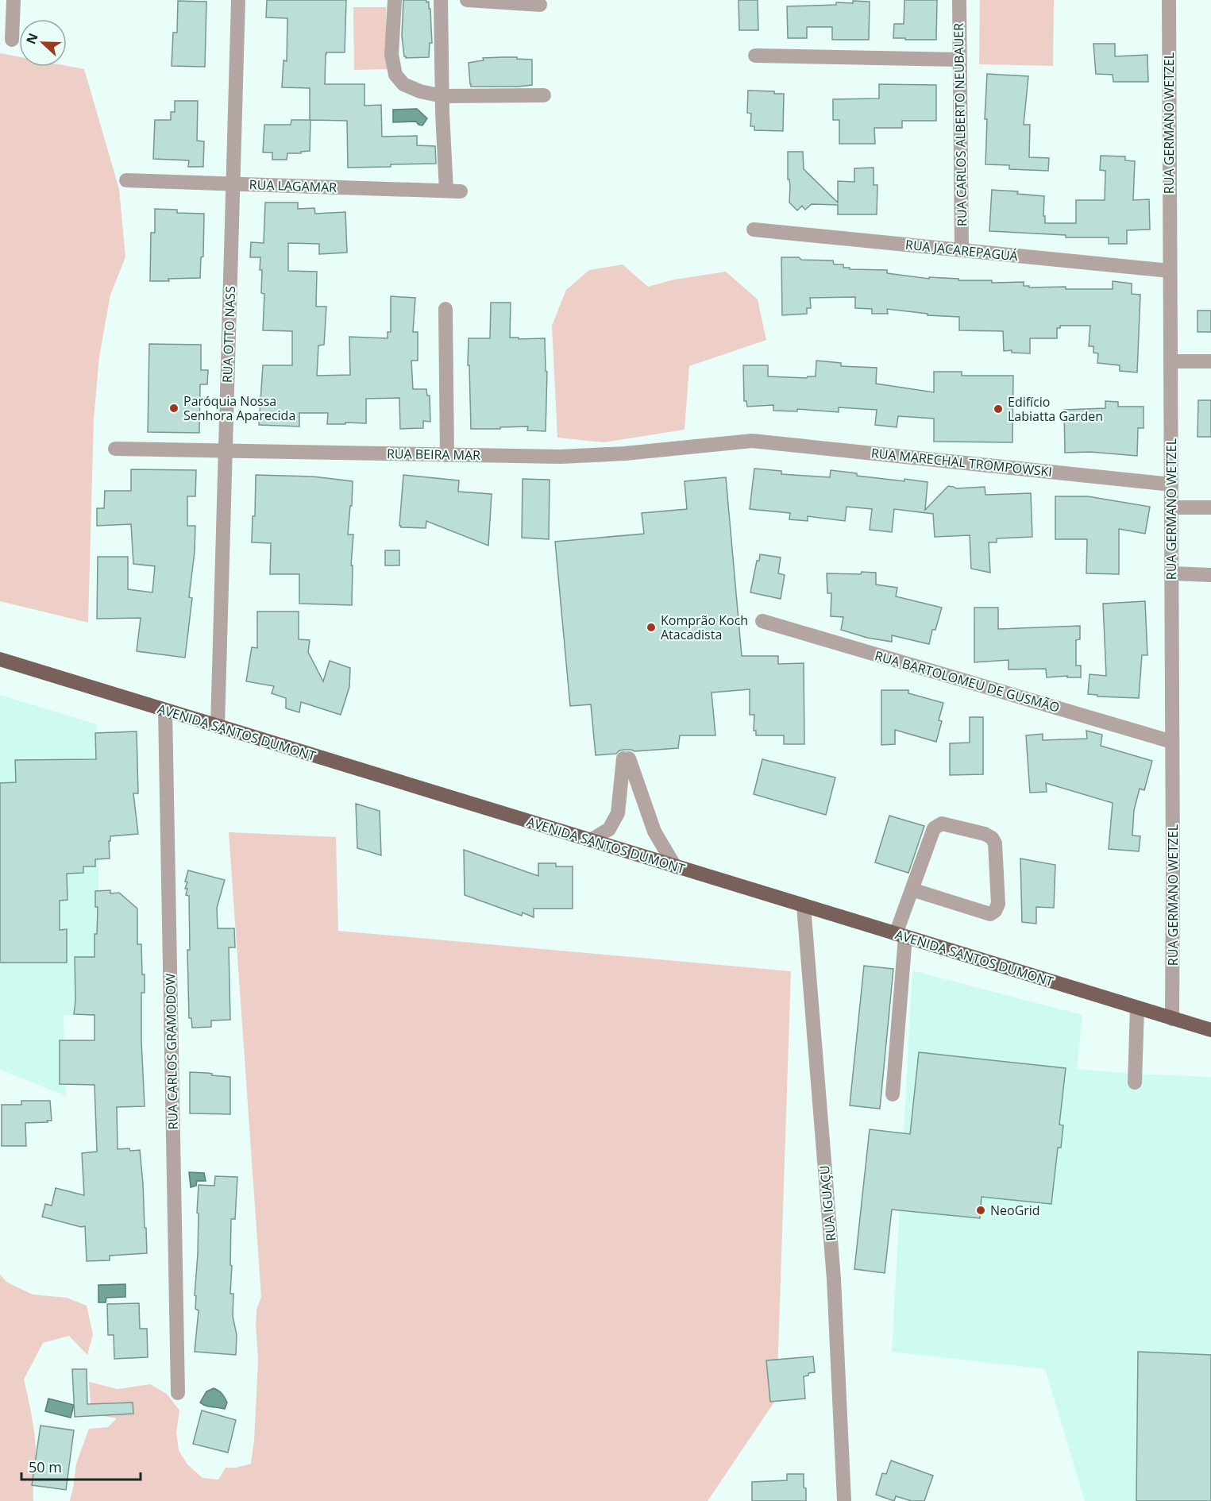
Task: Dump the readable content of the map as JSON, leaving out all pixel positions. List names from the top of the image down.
{
  "streets": {
    "main road": ["AVENIDA SANTOS DUMONT"],
    "street": [
      "RUA GERMANO WETZEL",
      "RUA CARLOS ALBERTO NEUBAUER",
      "RUA LAGAMAR",
      "RUA JACAREPAGUÁ",
      "RUA OTTO NASS",
      "RUA BEIRA MAR",
      "RUA MARECHAL TROMPOWSKI",
      "RUA BARTOLOMEU DE GUSMÃO",
      "RUA CARLOS GRAMODOW",
      "RUA IGUAÇU"
    ]
  },
  "crossings": [
    ["RUA GERMANO WETZEL", "RUA JACAREPAGUÁ"],
    ["RUA GERMANO WETZEL", "RUA MARECHAL TROMPOWSKI"],
    ["RUA GERMANO WETZEL", "RUA BARTOLOMEU DE GUSMÃO"],
    ["RUA GERMANO WETZEL", "AVENIDA SANTOS DUMONT"],
    ["RUA CARLOS ALBERTO NEUBAUER", "RUA JACAREPAGUÁ"],
    ["RUA LAGAMAR", "RUA OTTO NASS"],
    ["RUA OTTO NASS", "RUA BEIRA MAR"],
    ["RUA OTTO NASS", "AVENIDA SANTOS DUMONT"],
    ["RUA BEIRA MAR", "RUA MARECHAL TROMPOWSKI"],
    ["AVENIDA SANTOS DUMONT", "RUA CARLOS GRAMODOW"],
    ["AVENIDA SANTOS DUMONT", "RUA IGUAÇU"]
  ],
  "places": [
    "Paróquia Nossa Senhora Aparecida",
    "Edifício Labiatta Garden",
    "Komprão Koch Atacadista",
    "NeoGrid"
  ],
  "scale_bar": "50 m",
  "north": "left"
}
